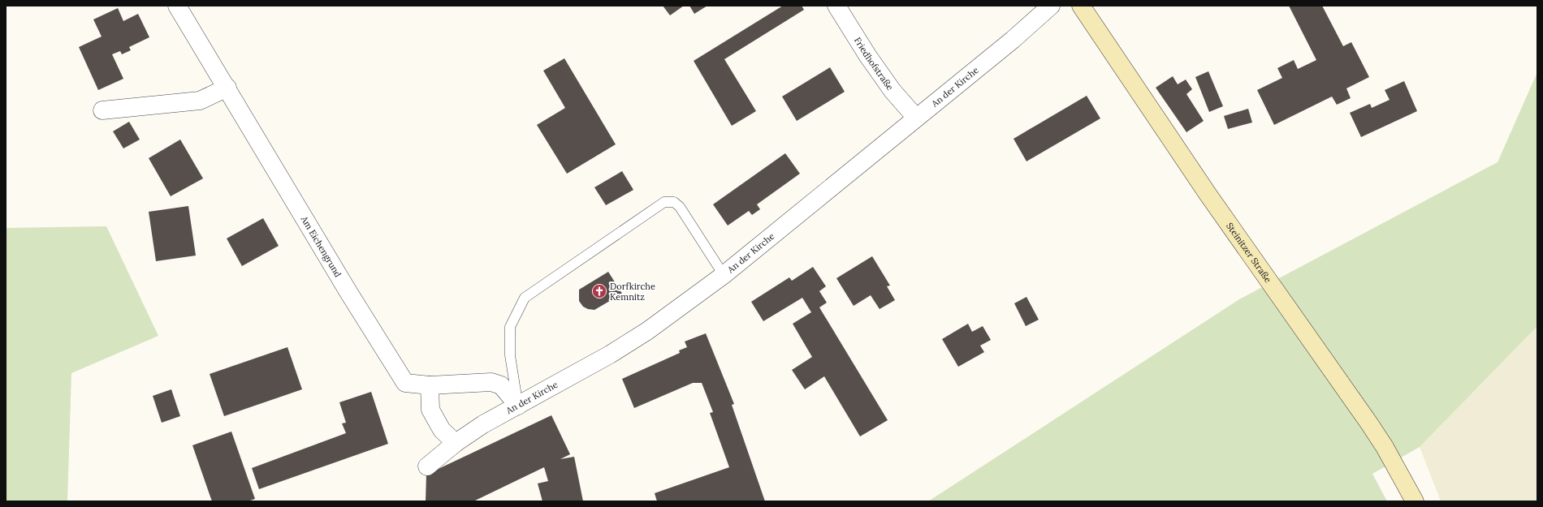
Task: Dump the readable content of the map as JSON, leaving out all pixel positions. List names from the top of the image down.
{
  "streets": {
    "street": [
      "Friedhofstraße",
      "An der Kirche",
      "Am Eichengrund",
      "Steinitzer Straße"
    ]
  },
  "crossings": [
    ["Friedhofstraße", "An der Kirche"],
    ["An der Kirche", "Am Eichengrund"]
  ],
  "places": {
    "church": ["Dorfkirche Kemnitz"]
  }
}
